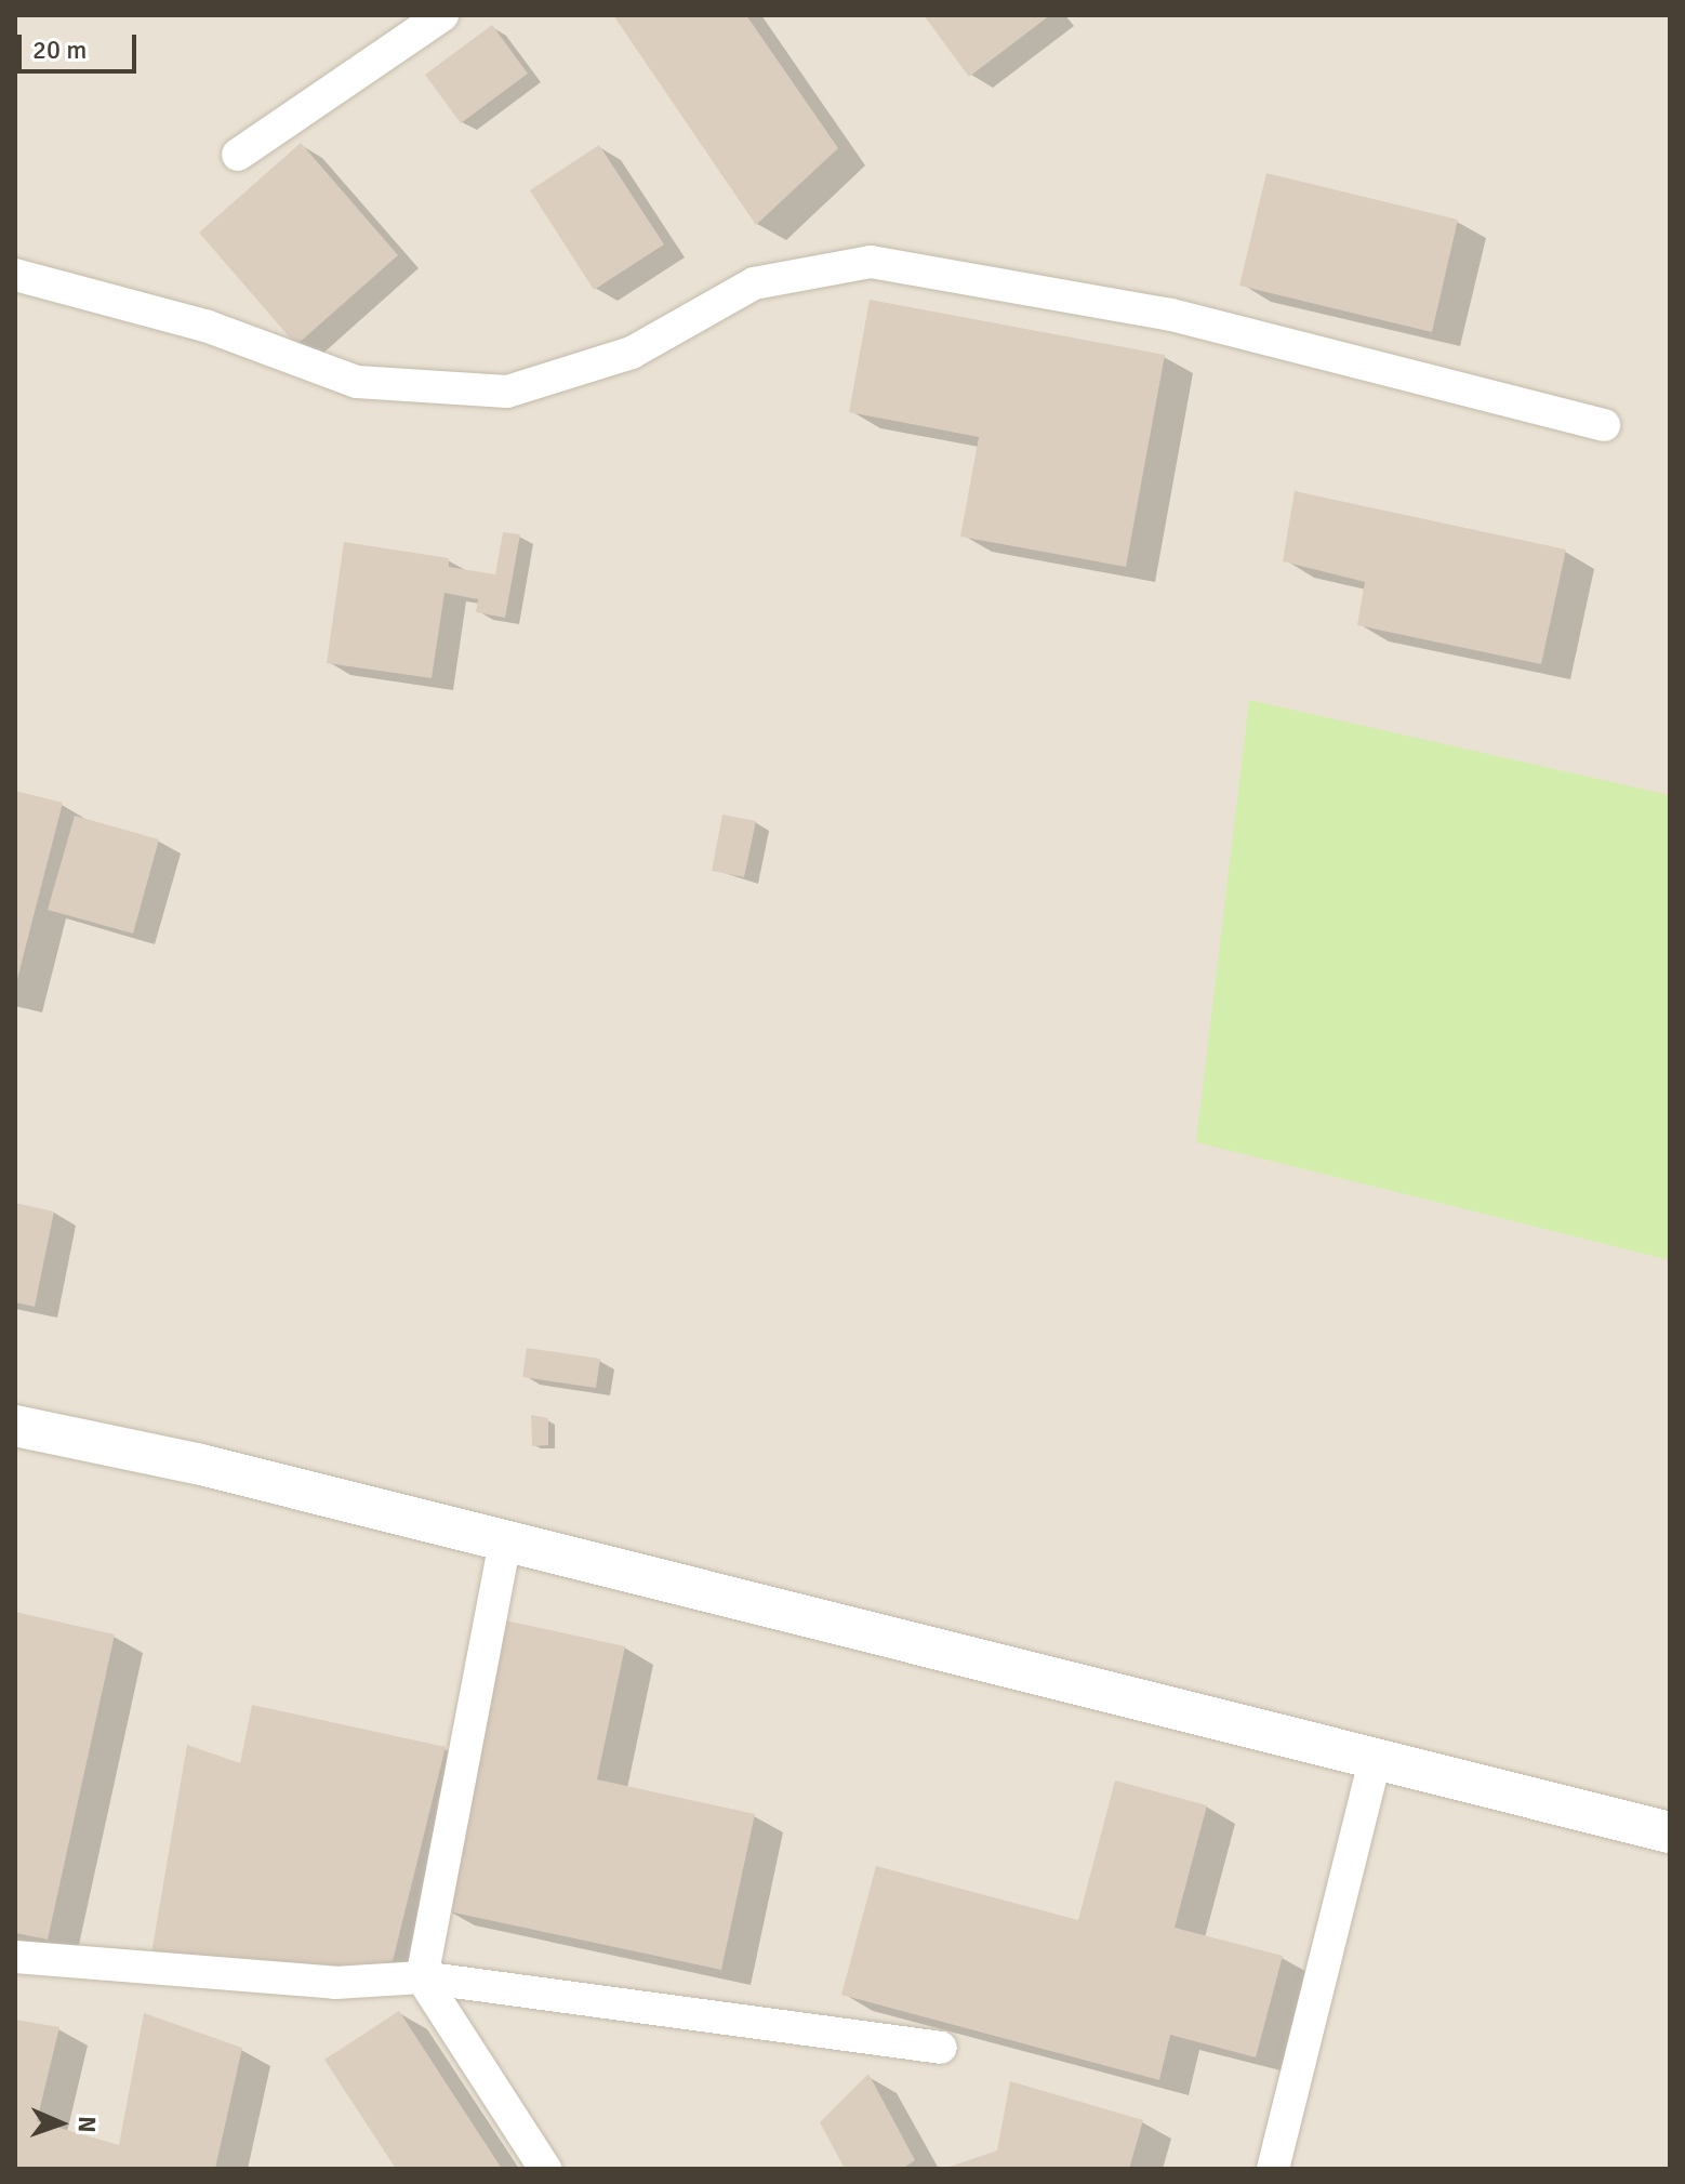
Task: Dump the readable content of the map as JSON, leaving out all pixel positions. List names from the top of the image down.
{
  "scale_bar": "20 m",
  "north": "right"
}
